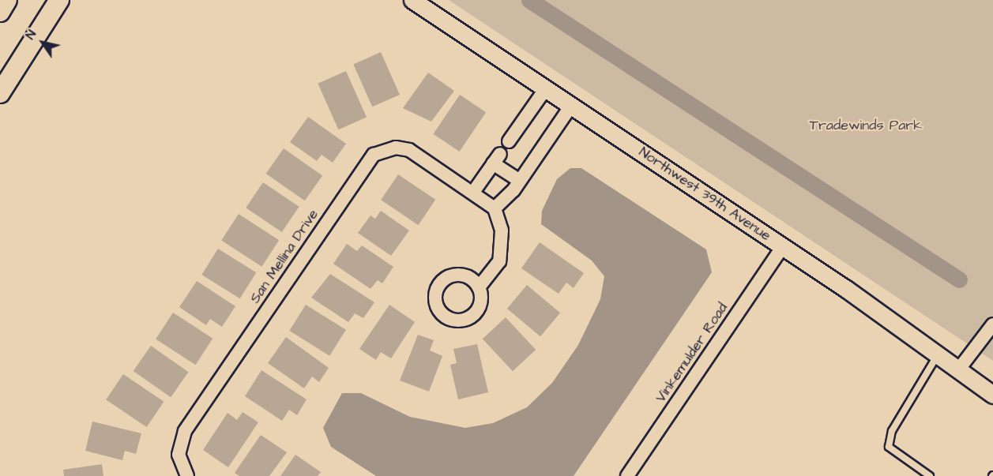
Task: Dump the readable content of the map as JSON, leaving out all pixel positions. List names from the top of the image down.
{
  "streets": {
    "street": ["Northwest 39th Avenue", "San Mellina Drive", "Vinkemulder Road"]
  },
  "crossings": [
    ["Northwest 39th Avenue", "Vinkemulder Road"]
  ],
  "parks": ["Tradewinds Park"],
  "north": "top left"
}
